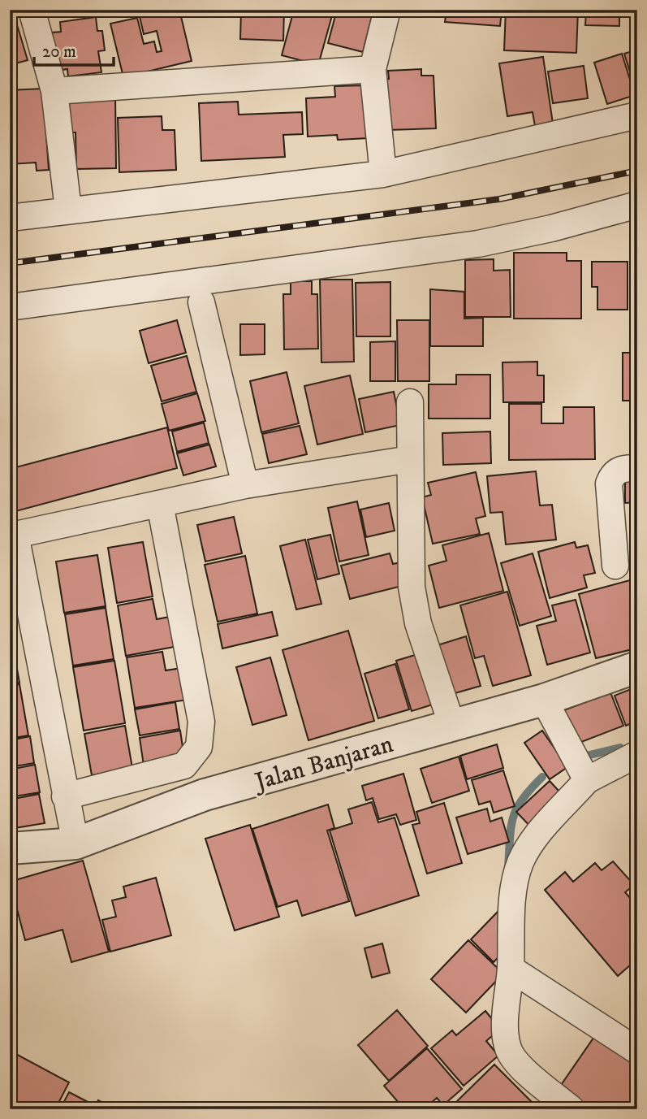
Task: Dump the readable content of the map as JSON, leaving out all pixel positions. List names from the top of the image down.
{
  "streets": {
    "street": ["Jalan Banjaran"]
  },
  "scale_bar": "20 m"
}
